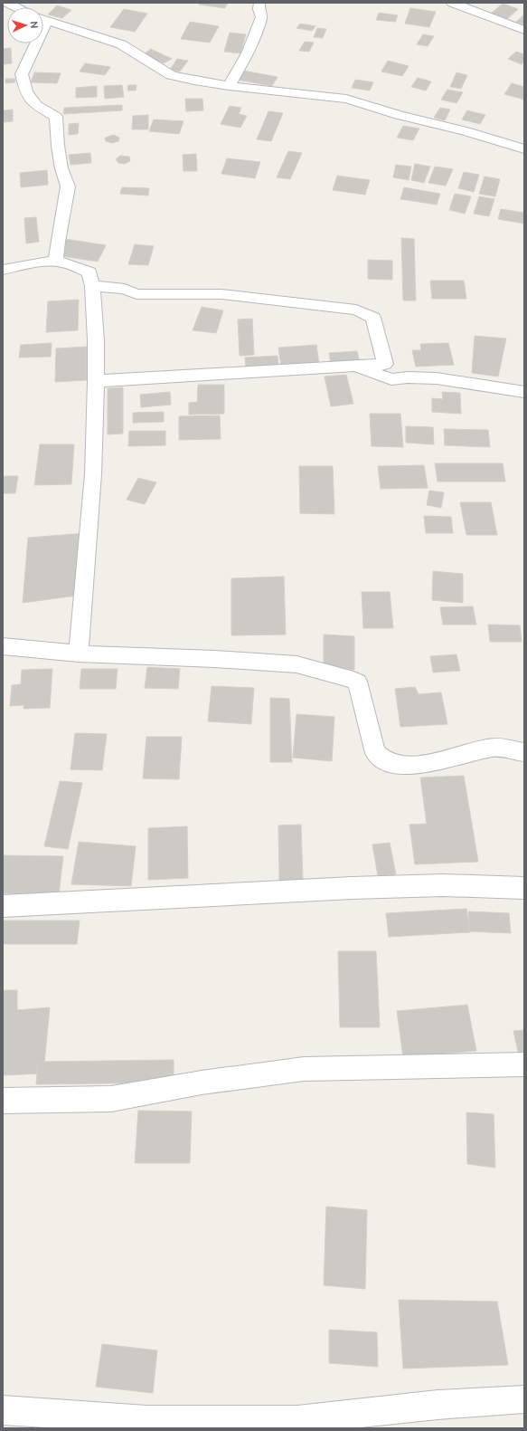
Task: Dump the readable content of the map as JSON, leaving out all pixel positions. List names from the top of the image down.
{
  "north": "right"
}
